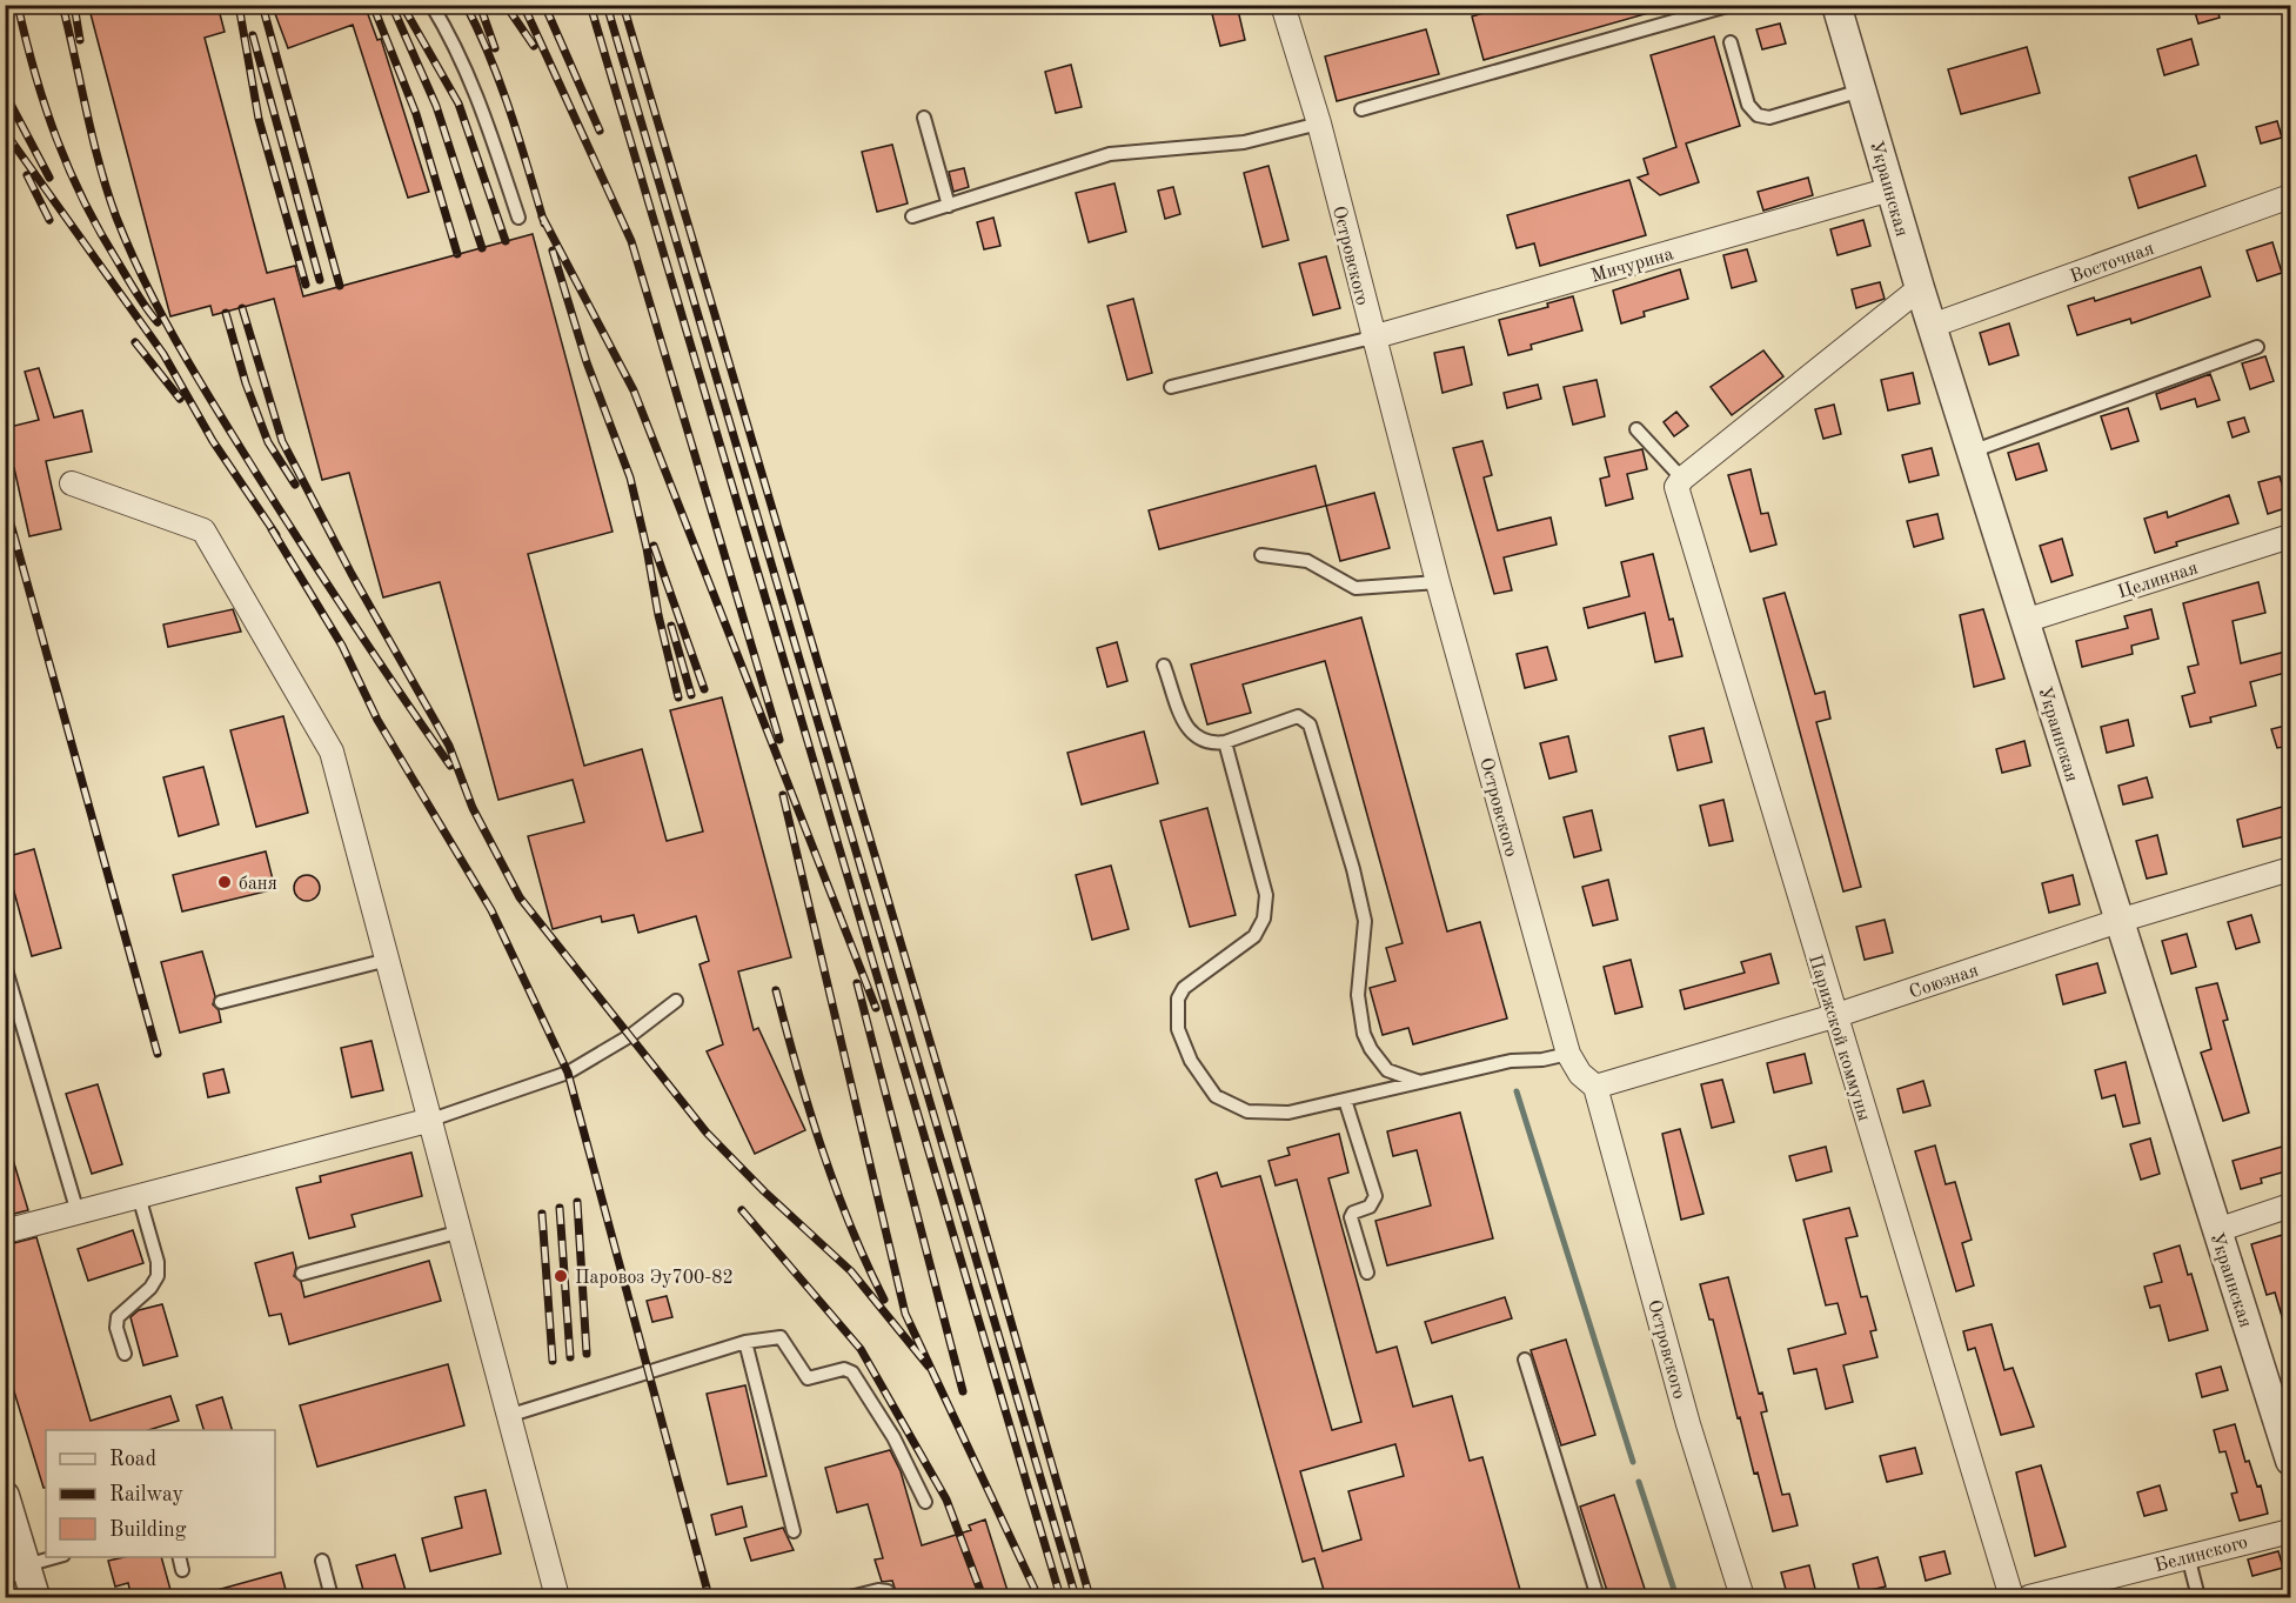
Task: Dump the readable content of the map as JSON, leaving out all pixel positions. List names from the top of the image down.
{
  "streets": {
    "street": [
      "Украинская",
      "Островского",
      "Восточная",
      "Мичурина",
      "Целинная",
      "Союзная",
      "Парижской коммуны",
      "Белинского"
    ]
  },
  "crossings": [
    ["Украинская", "Восточная"],
    ["Украинская", "Мичурина"],
    ["Украинская", "Целинная"],
    ["Украинская", "Союзная"],
    ["Островского", "Мичурина"],
    ["Островского", "Союзная"],
    ["Союзная", "Парижской коммуны"]
  ],
  "places": ["баня", "Паровоз Эу700-82"],
  "legend": ["Road", "Railway", "Building"]
}
